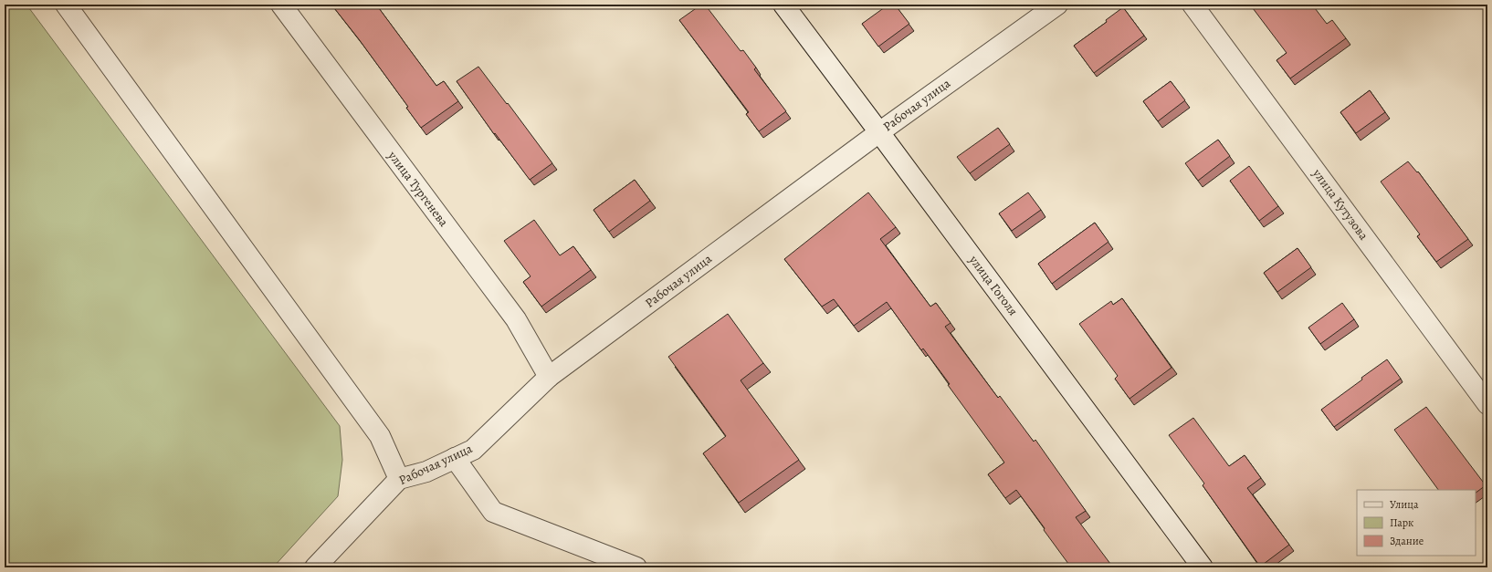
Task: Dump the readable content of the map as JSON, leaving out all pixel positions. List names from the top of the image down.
{
  "streets": {
    "street": [
      "Рабочая улица",
      "улица Тургенева",
      "улица Кутузова",
      "улица Гоголя"
    ]
  },
  "crossings": [
    ["Рабочая улица", "улица Тургенева"],
    ["Рабочая улица", "улица Гоголя"]
  ],
  "legend": ["Улица", "Парк", "Здание"]
}
